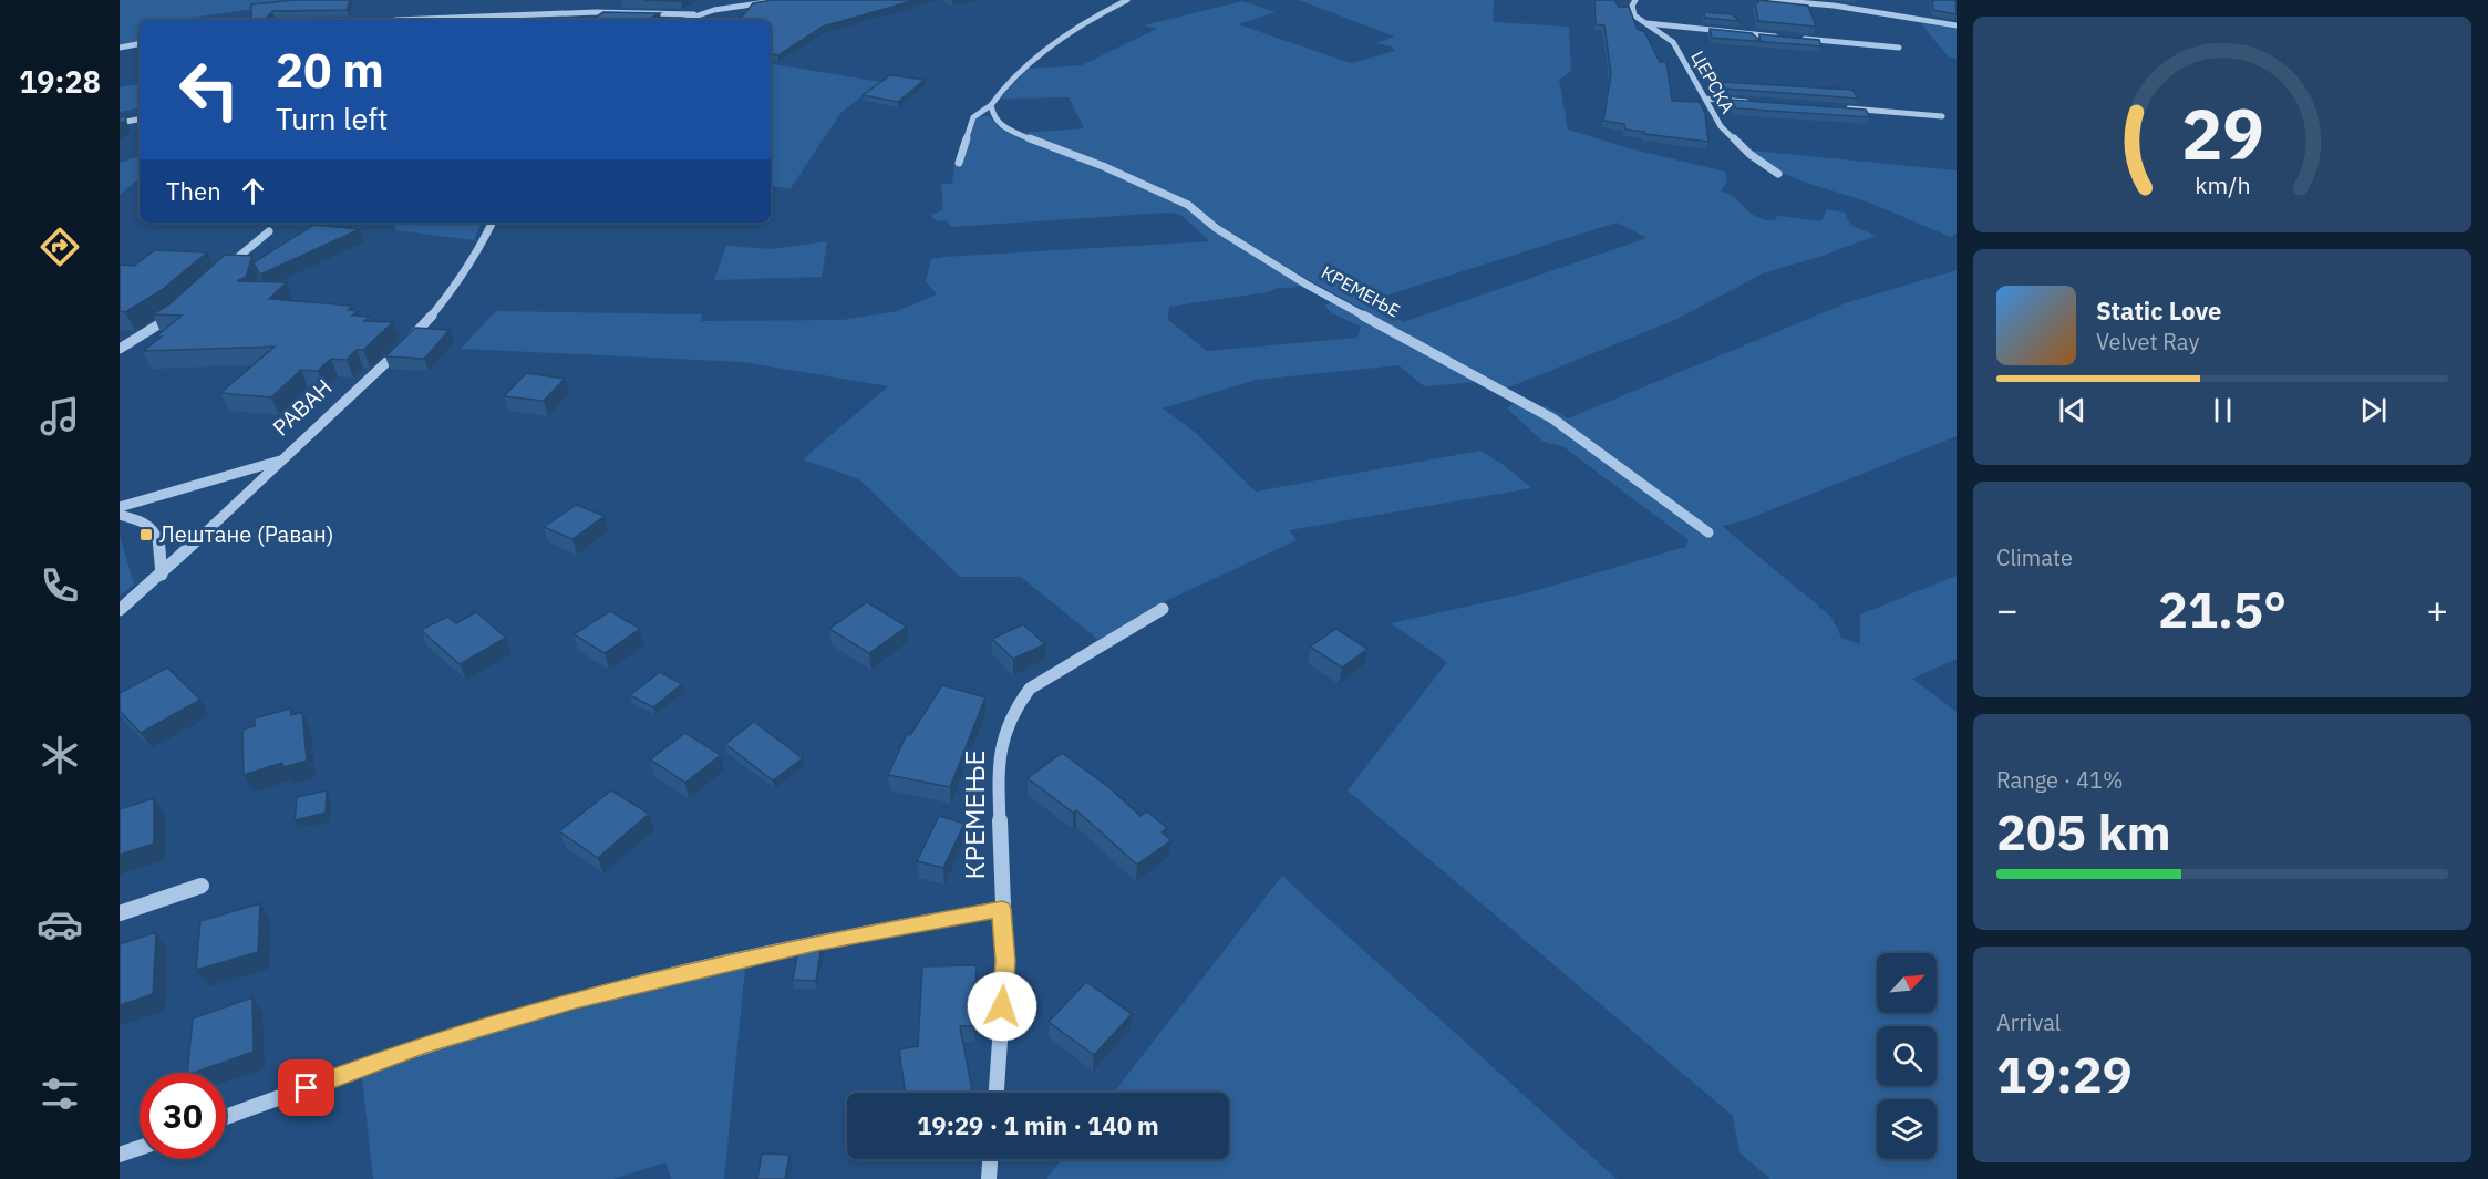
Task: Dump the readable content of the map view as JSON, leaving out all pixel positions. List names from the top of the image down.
{
  "streets": {
    "street": ["ЦЕРСКА", "КРЕМЕЊЕ", "РАВАН"]
  },
  "places": {
    "transit": ["Лештане (Раван)"]
  },
  "north": "top right",
  "page": {
    "tabs": "19:28",
    "turn": ["20 m", "Turn left"],
    "then": "Then",
    "song": ["Static Love", "Velvet Ray"],
    "tile": [
      "Climate",
      ["Range · 41%", "205 km"],
      ["Arrival", "19:29"]
    ],
    "heat": ["−", "21.5°", "+"],
    "limit": "30",
    "trip": "19:29 · 1 min · 140 m",
    "gauge": ["29", "km/h"]
  }
}
